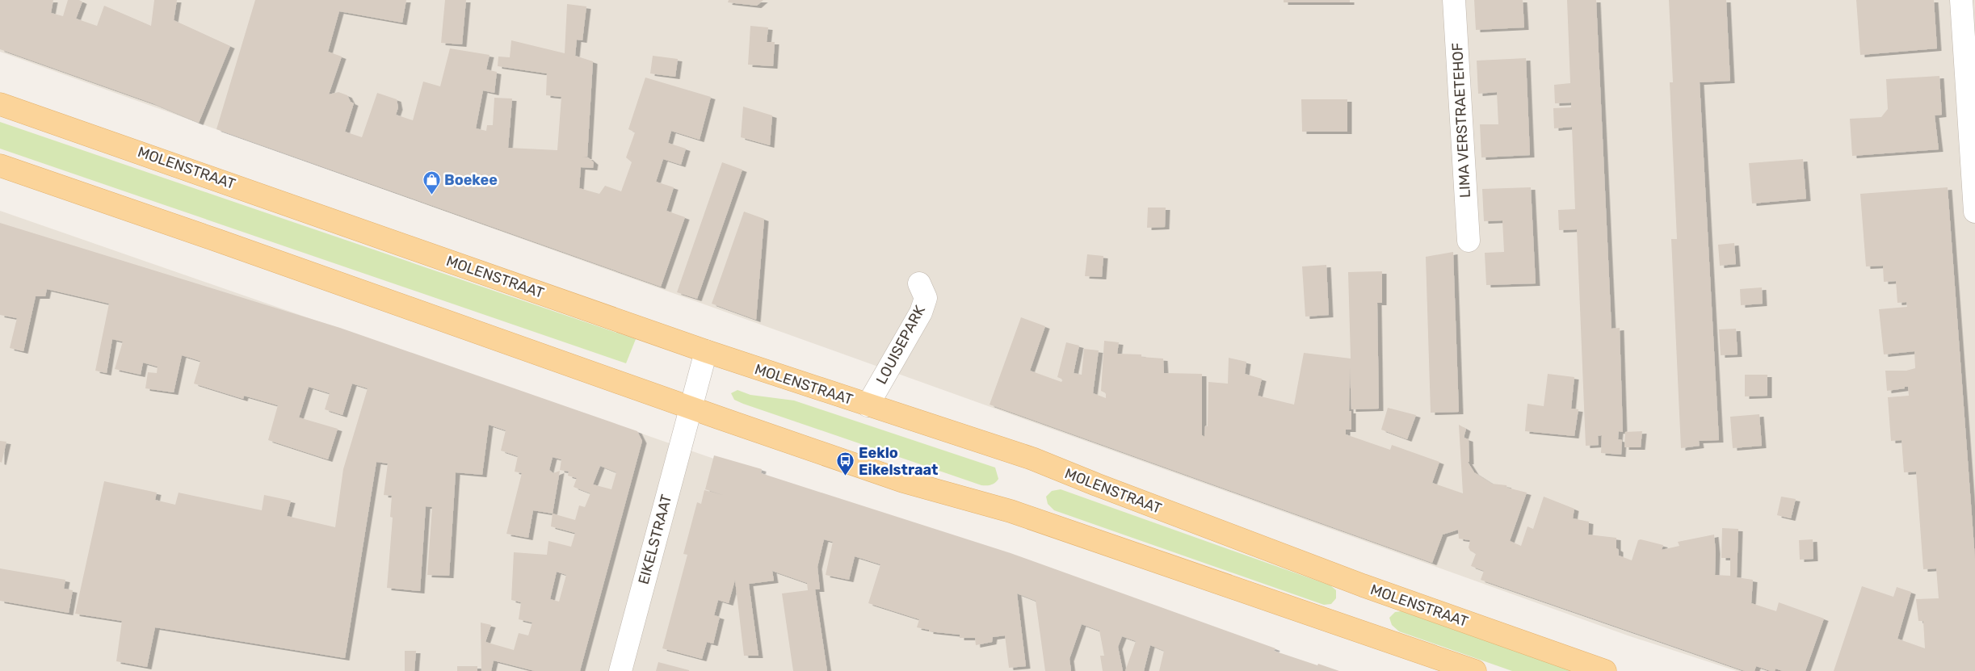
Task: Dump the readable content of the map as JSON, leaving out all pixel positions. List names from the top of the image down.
{
  "streets": {
    "main road": ["MOLENSTRAAT"],
    "street": ["LIMA VERSTRAETEHOF", "LOUISEPARK", "EIKELSTRAAT"]
  },
  "crossings": [
    ["MOLENSTRAAT", "LOUISEPARK"],
    ["MOLENSTRAAT", "EIKELSTRAAT"]
  ],
  "places": {
    "shop": ["Boekee"],
    "bus stop": ["Eeklo Eikelstraat"]
  }
}
